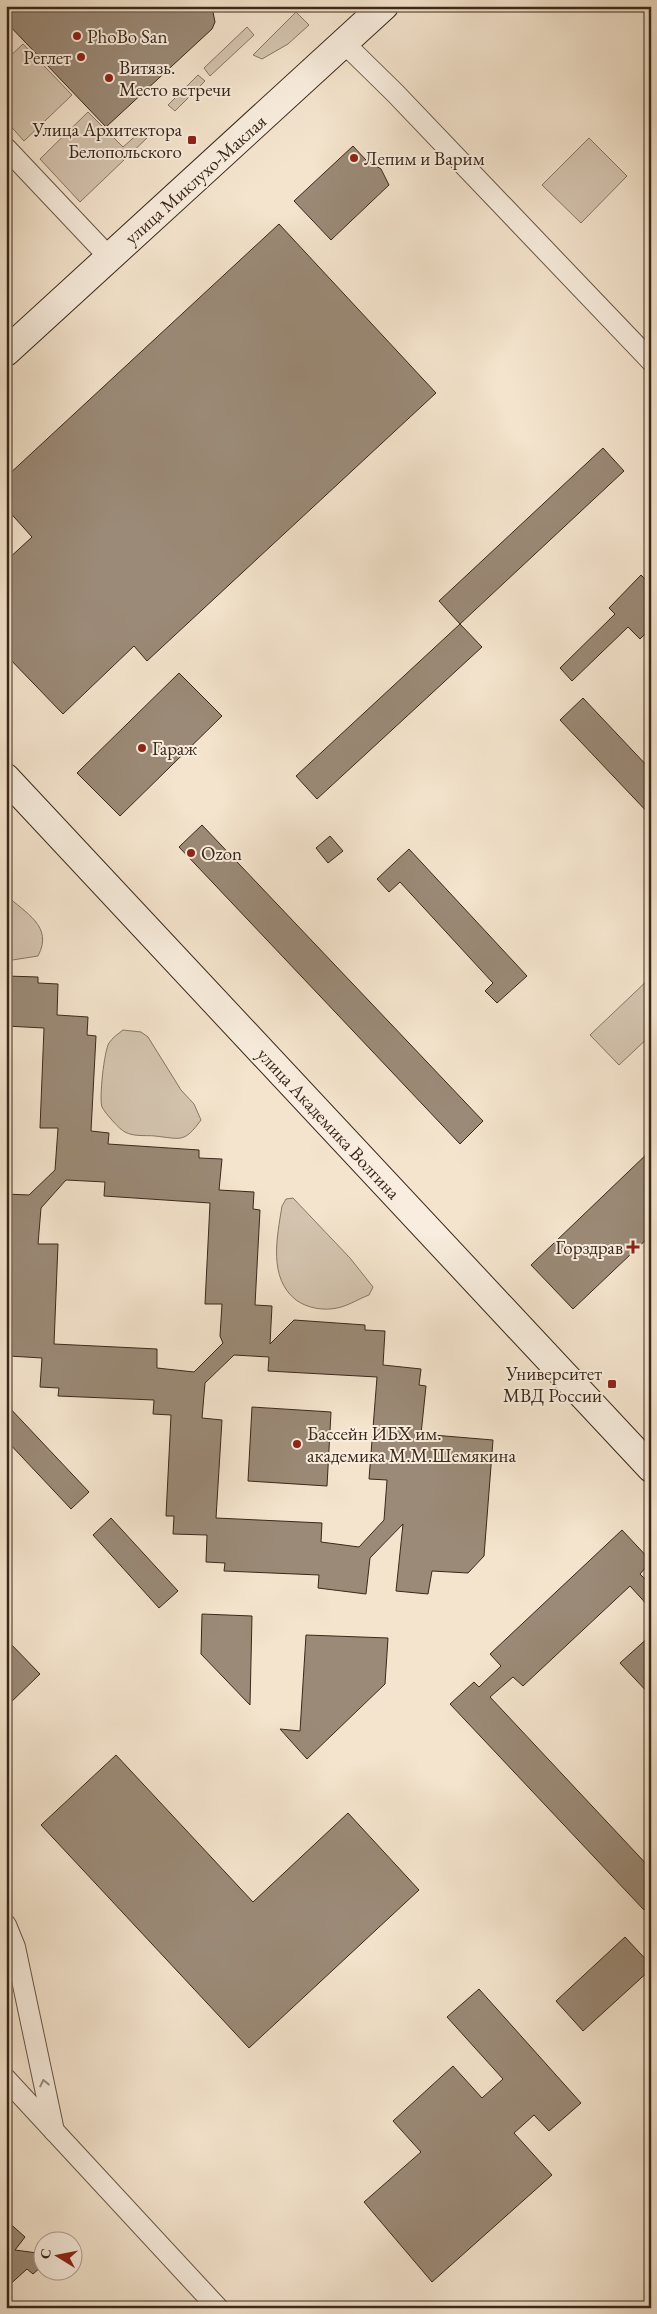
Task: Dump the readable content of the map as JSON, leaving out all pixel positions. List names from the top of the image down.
{
  "streets": {
    "street": ["улица Миклухо-Маклая", "улица Академика Волгина"]
  },
  "places": {
    "other": [
      "PhoBo San",
      "Реглет",
      "Витязь. Место встречи",
      "Лепим и Варим",
      "Гараж",
      "Ozon",
      "Бассейн ИБХ им. академика М.М.Шемякина"
    ],
    "transit": ["Улица Архитектора Белопольского", "Университет МВД России"],
    "health": ["Горздрав"]
  },
  "north": "left"
}
